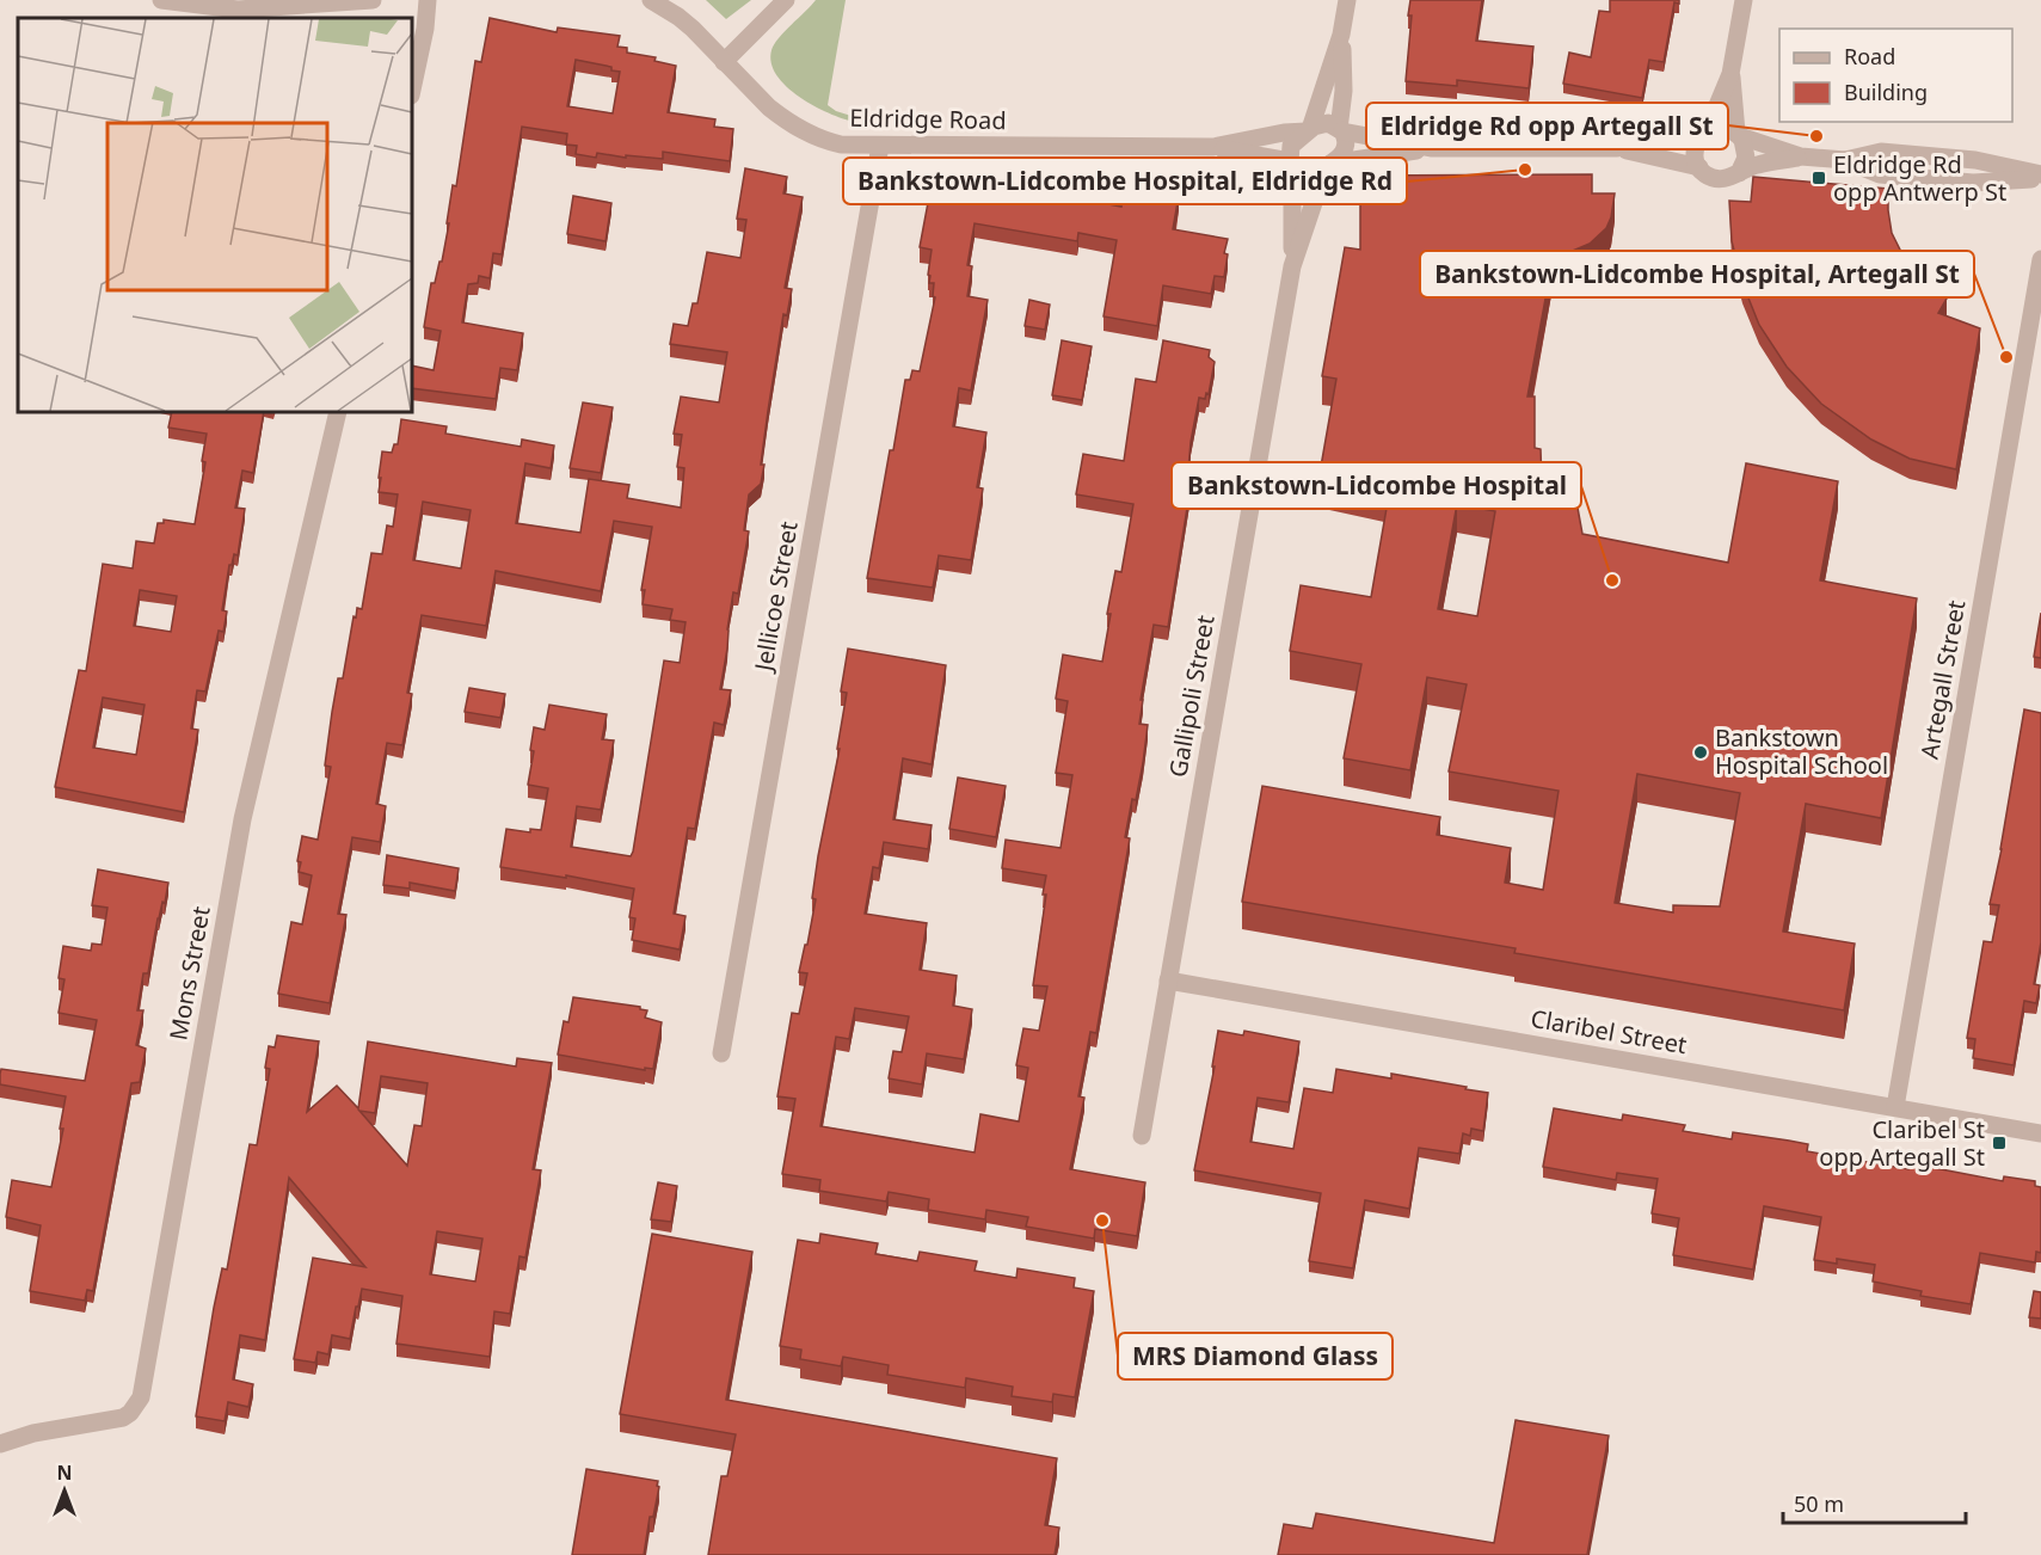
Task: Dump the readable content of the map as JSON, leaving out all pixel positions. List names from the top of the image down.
{
  "streets": {
    "street": [
      "Eldridge Road",
      "Jellicoe Street",
      "Artegall Street",
      "Gallipoli Street",
      "Mons Street",
      "Claribel Street"
    ]
  },
  "crossings": [
    ["Eldridge Road", "Jellicoe Street"],
    ["Eldridge Road", "Gallipoli Street"],
    ["Artegall Street", "Claribel Street"],
    ["Gallipoli Street", "Claribel Street"]
  ],
  "places": {
    "other": [
      "Eldridge Rd opp Artegall St",
      "Bankstown-Lidcombe Hospital, Eldridge Rd",
      "Bankstown-Lidcombe Hospital, Artegall St",
      "Bankstown-Lidcombe Hospital",
      "Bankstown Hospital School",
      "MRS Diamond Glass"
    ],
    "transit": ["Eldridge Rd opp Antwerp St", "Claribel St opp Artegall St"]
  },
  "legend": ["Road", "Building"],
  "scale_bar": "50 m",
  "north": "top"
}
